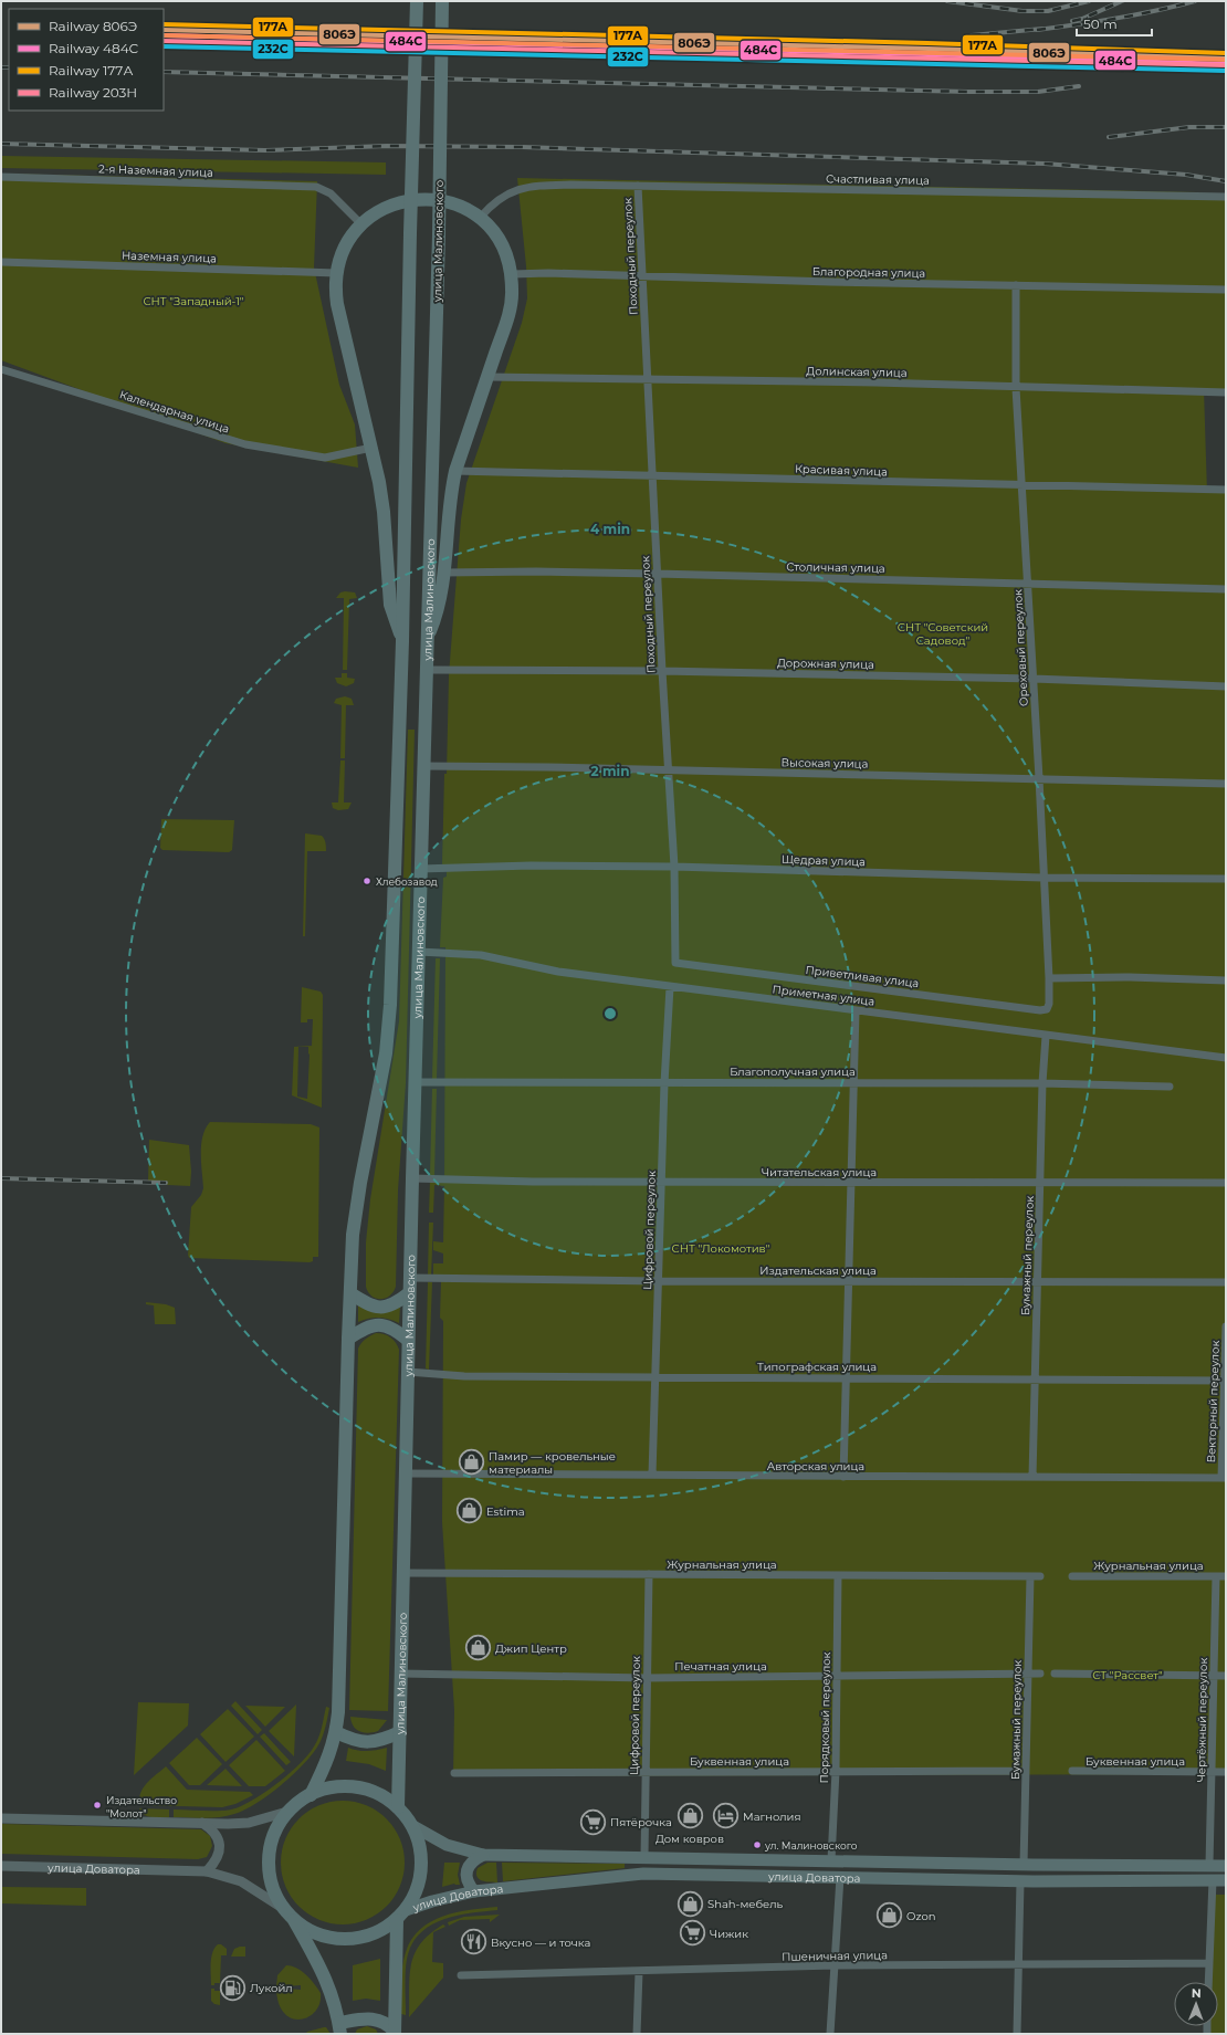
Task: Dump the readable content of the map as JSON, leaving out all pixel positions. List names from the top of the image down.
{
  "streets": {
    "highway": ["улица Малиновского"],
    "main road": ["улица Доватора"],
    "street": [
      "2-я Наземная улица",
      "Счастливая улица",
      "Наземная улица",
      "Походный переулок",
      "Благородная улица",
      "Долинская улица",
      "Календарная улица",
      "Красивая улица",
      "Столичная улица",
      "Ореховый переулок",
      "Дорожная улица",
      "Высокая улица",
      "Щедрая улица",
      "Приветливая улица",
      "Приметная улица",
      "Благополучная улица",
      "Читательская улица",
      "Цифровой переулок",
      "Бумажный переулок",
      "Издательская улица",
      "Типографская улица",
      "Векторный переулок",
      "Авторская улица",
      "Журнальная улица",
      "Печатная улица",
      "Порядковый переулок",
      "Чертёжный переулок",
      "Буквенная улица",
      "Пшеничная улица"
    ]
  },
  "crossings": [
    ["Счастливая улица", "Походный переулок"],
    ["улица Малиновского", "Дорожная улица"],
    ["улица Малиновского", "Высокая улица"],
    ["улица Малиновского", "Щедрая улица"],
    ["улица Малиновского", "Приметная улица"],
    ["улица Малиновского", "Благополучная улица"],
    ["улица Малиновского", "Читательская улица"],
    ["улица Малиновского", "Издательская улица"],
    ["улица Малиновского", "Типографская улица"],
    ["улица Малиновского", "Авторская улица"],
    ["улица Малиновского", "Журнальная улица"],
    ["улица Малиновского", "Печатная улица"],
    ["улица Малиновского", "улица Доватора"],
    ["Походный переулок", "Благородная улица"],
    ["Походный переулок", "Долинская улица"],
    ["Походный переулок", "Красивая улица"],
    ["Походный переулок", "Столичная улица"],
    ["Походный переулок", "Дорожная улица"],
    ["Походный переулок", "Высокая улица"],
    ["Походный переулок", "Щедрая улица"],
    ["Походный переулок", "Приветливая улица"],
    ["Благородная улица", "Ореховый переулок"],
    ["Долинская улица", "Ореховый переулок"],
    ["Красивая улица", "Ореховый переулок"],
    ["Столичная улица", "Ореховый переулок"],
    ["Ореховый переулок", "Дорожная улица"],
    ["Ореховый переулок", "Высокая улица"],
    ["Ореховый переулок", "Щедрая улица"],
    ["Ореховый переулок", "Приветливая улица"],
    ["Приметная улица", "Цифровой переулок"],
    ["Приметная улица", "Бумажный переулок"],
    ["Благополучная улица", "Цифровой переулок"],
    ["Благополучная улица", "Бумажный переулок"],
    ["Читательская улица", "Цифровой переулок"],
    ["Читательская улица", "Бумажный переулок"],
    ["Цифровой переулок", "Издательская улица"],
    ["Цифровой переулок", "Типографская улица"],
    ["Цифровой переулок", "Авторская улица"],
    ["Цифровой переулок", "Журнальная улица"],
    ["Цифровой переулок", "Печатная улица"],
    ["Цифровой переулок", "Буквенная улица"],
    ["Цифровой переулок", "улица Доватора"],
    ["Бумажный переулок", "Издательская улица"],
    ["Бумажный переулок", "Типографская улица"],
    ["Бумажный переулок", "Авторская улица"],
    ["Бумажный переулок", "Журнальная улица"],
    ["Бумажный переулок", "Печатная улица"],
    ["Бумажный переулок", "Буквенная улица"],
    ["Бумажный переулок", "улица Доватора"],
    ["Типографская улица", "Векторный переулок"],
    ["Векторный переулок", "Авторская улица"],
    ["Журнальная улица", "Порядковый переулок"],
    ["Журнальная улица", "Чертёжный переулок"],
    ["Печатная улица", "Порядковый переулок"],
    ["Порядковый переулок", "Буквенная улица"],
    ["Порядковый переулок", "улица Доватора"],
    ["Чертёжный переулок", "Буквенная улица"],
    ["Чертёжный переулок", "улица Доватора"]
  ],
  "parks": [
    "СНТ \"Западный-1\"",
    "СНТ \"Советский Садовод\"",
    "СНТ \"Локомотив\"",
    "СТ \"Рассвет\""
  ],
  "places": {
    "other": ["Хлебозавод", "Издательство \"Молот\"", "ул. Малиновского"],
    "shop": [
      "Памир — кровельные материалы",
      "Estima",
      "Джип Центр",
      "Дом ковров",
      "Shah-мебель",
      "Ozon"
    ],
    "hotel": ["Магнолия"],
    "supermarket": ["Пятёрочка", "Чижик"],
    "restaurant": ["Вкусно — и точка"],
    "fuel station": ["Лукойл"]
  },
  "lines": [
    "rail line 177А",
    "rail line 806Э",
    "rail line 484С",
    "rail line 203Н",
    "transit line 232C"
  ],
  "legend": [
    "Railway 806Э",
    "Railway 484С",
    "Railway 177А",
    "Railway 203Н"
  ],
  "scale_bar": "50 m",
  "north": "top",
  "rings": ["4 min", "2 min"]
}
